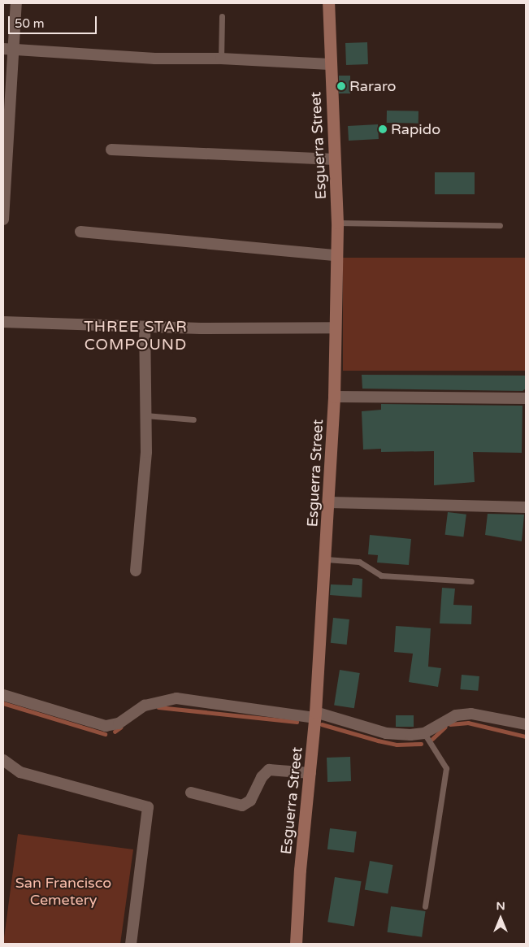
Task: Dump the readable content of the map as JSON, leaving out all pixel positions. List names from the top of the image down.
{
  "streets": {
    "main road": ["Esguerra Street"]
  },
  "districts": ["THREE STAR COMPOUND"],
  "parks": ["San Francisco Cemetery"],
  "places": ["Rararo", "Rapido"],
  "scale_bar": "50 m",
  "north": "top"
}
